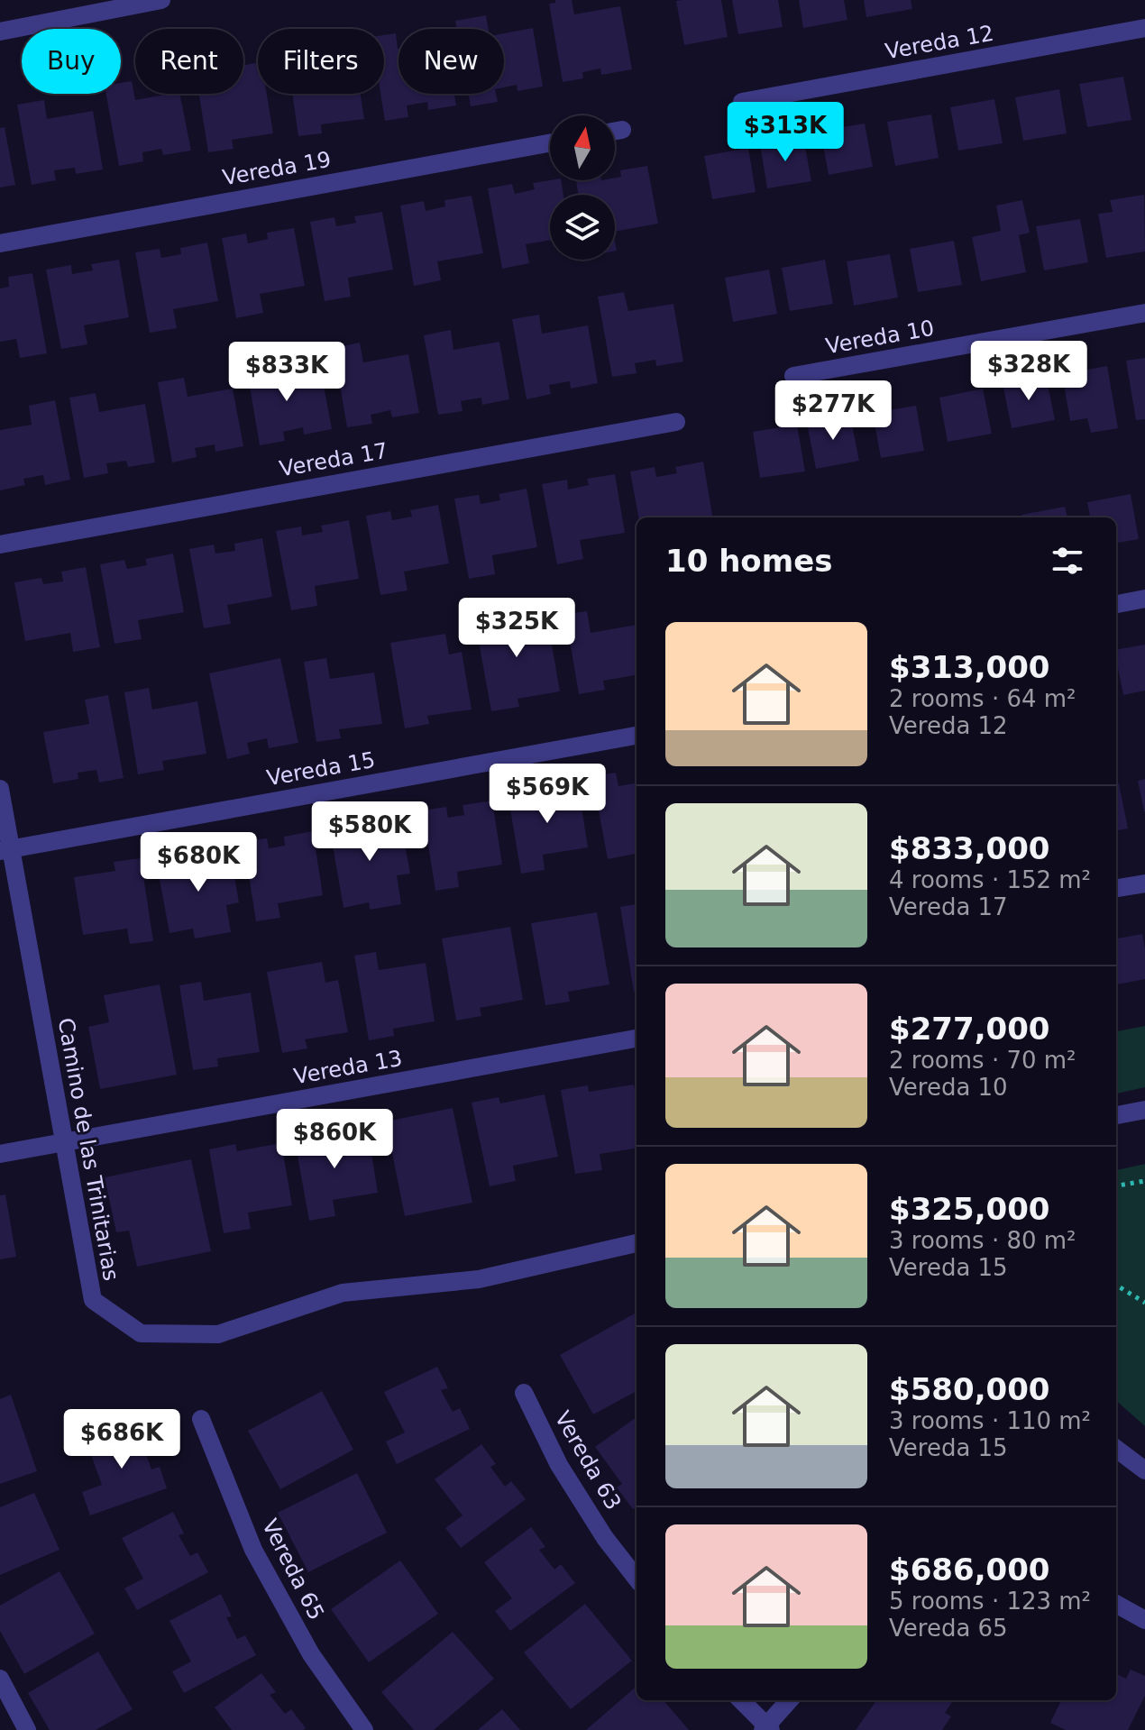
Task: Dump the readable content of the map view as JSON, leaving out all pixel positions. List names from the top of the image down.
{
  "streets": {
    "street": [
      "Vereda 12",
      "Vereda 19",
      "Vereda 10",
      "Vereda 17",
      "Vereda 15",
      "Vereda 13",
      "Camino de las Trinitarias",
      "Vereda 63",
      "Vereda 65"
    ]
  },
  "crossings": [
    ["Vereda 15", "Camino de las Trinitarias"],
    ["Vereda 13", "Camino de las Trinitarias"]
  ],
  "north": "top",
  "page": {
    "chip": [
      "Buy",
      "Rent",
      "Filters",
      "New"
    ],
    "price": [
      "$313K",
      "$328K",
      "$833K",
      "$277K",
      "$325K",
      "$569K",
      "$580K",
      "$680K",
      "$860K",
      "$686K"
    ],
    "heading": "10 homes",
    "list": [
      {
        "name": "$313,000",
        "note": "2 rooms · 64 m² · Vereda 12"
      },
      {
        "name": "$833,000",
        "note": "4 rooms · 152 m² · Vereda 17"
      },
      {
        "name": "$277,000",
        "note": "2 rooms · 70 m² · Vereda 10"
      },
      {
        "name": "$325,000",
        "note": "3 rooms · 80 m² · Vereda 15"
      },
      {
        "name": "$580,000",
        "note": "3 rooms · 110 m² · Vereda 15"
      },
      {
        "name": "$686,000",
        "note": "5 rooms · 123 m² · Vereda 65"
      }
    ]
  }
}
